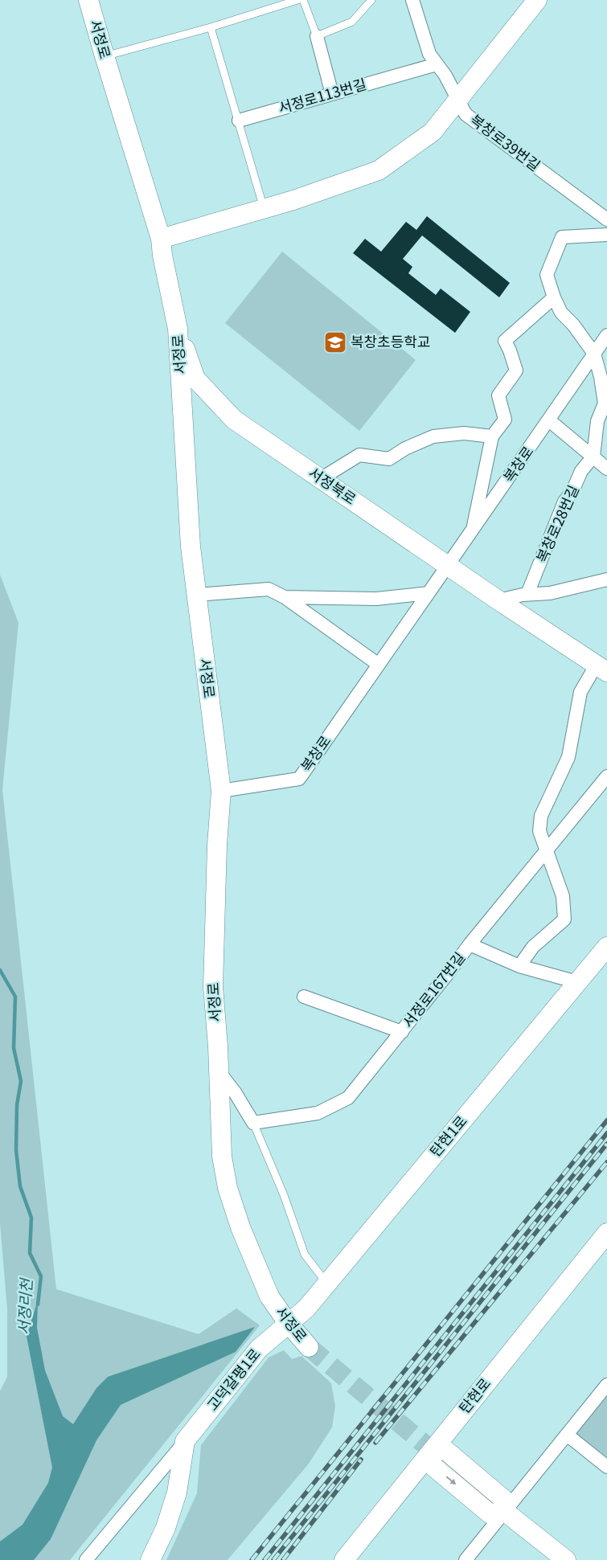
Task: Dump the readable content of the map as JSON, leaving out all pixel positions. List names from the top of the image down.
{
  "streets": {
    "street": [
      "서정로",
      "서정로113번길",
      "복창로39번길",
      "복창로",
      "서정북로",
      "복창로28번길",
      "서정로167번길",
      "탄현1로",
      "고덕갈평1로",
      "탄현로"
    ]
  },
  "crossings": [
    ["서정로", "복창로"],
    ["서정로", "서정북로"],
    ["서정로", "탄현1로"],
    ["서정로", "고덕갈평1로"],
    ["서정로113번길", "복창로39번길"],
    ["복창로", "서정북로"],
    ["서정로167번길", "탄현1로"],
    ["탄현1로", "고덕갈평1로"]
  ],
  "water": ["서정리천"],
  "places": {
    "school or university": ["복창초등학교"]
  }
}
